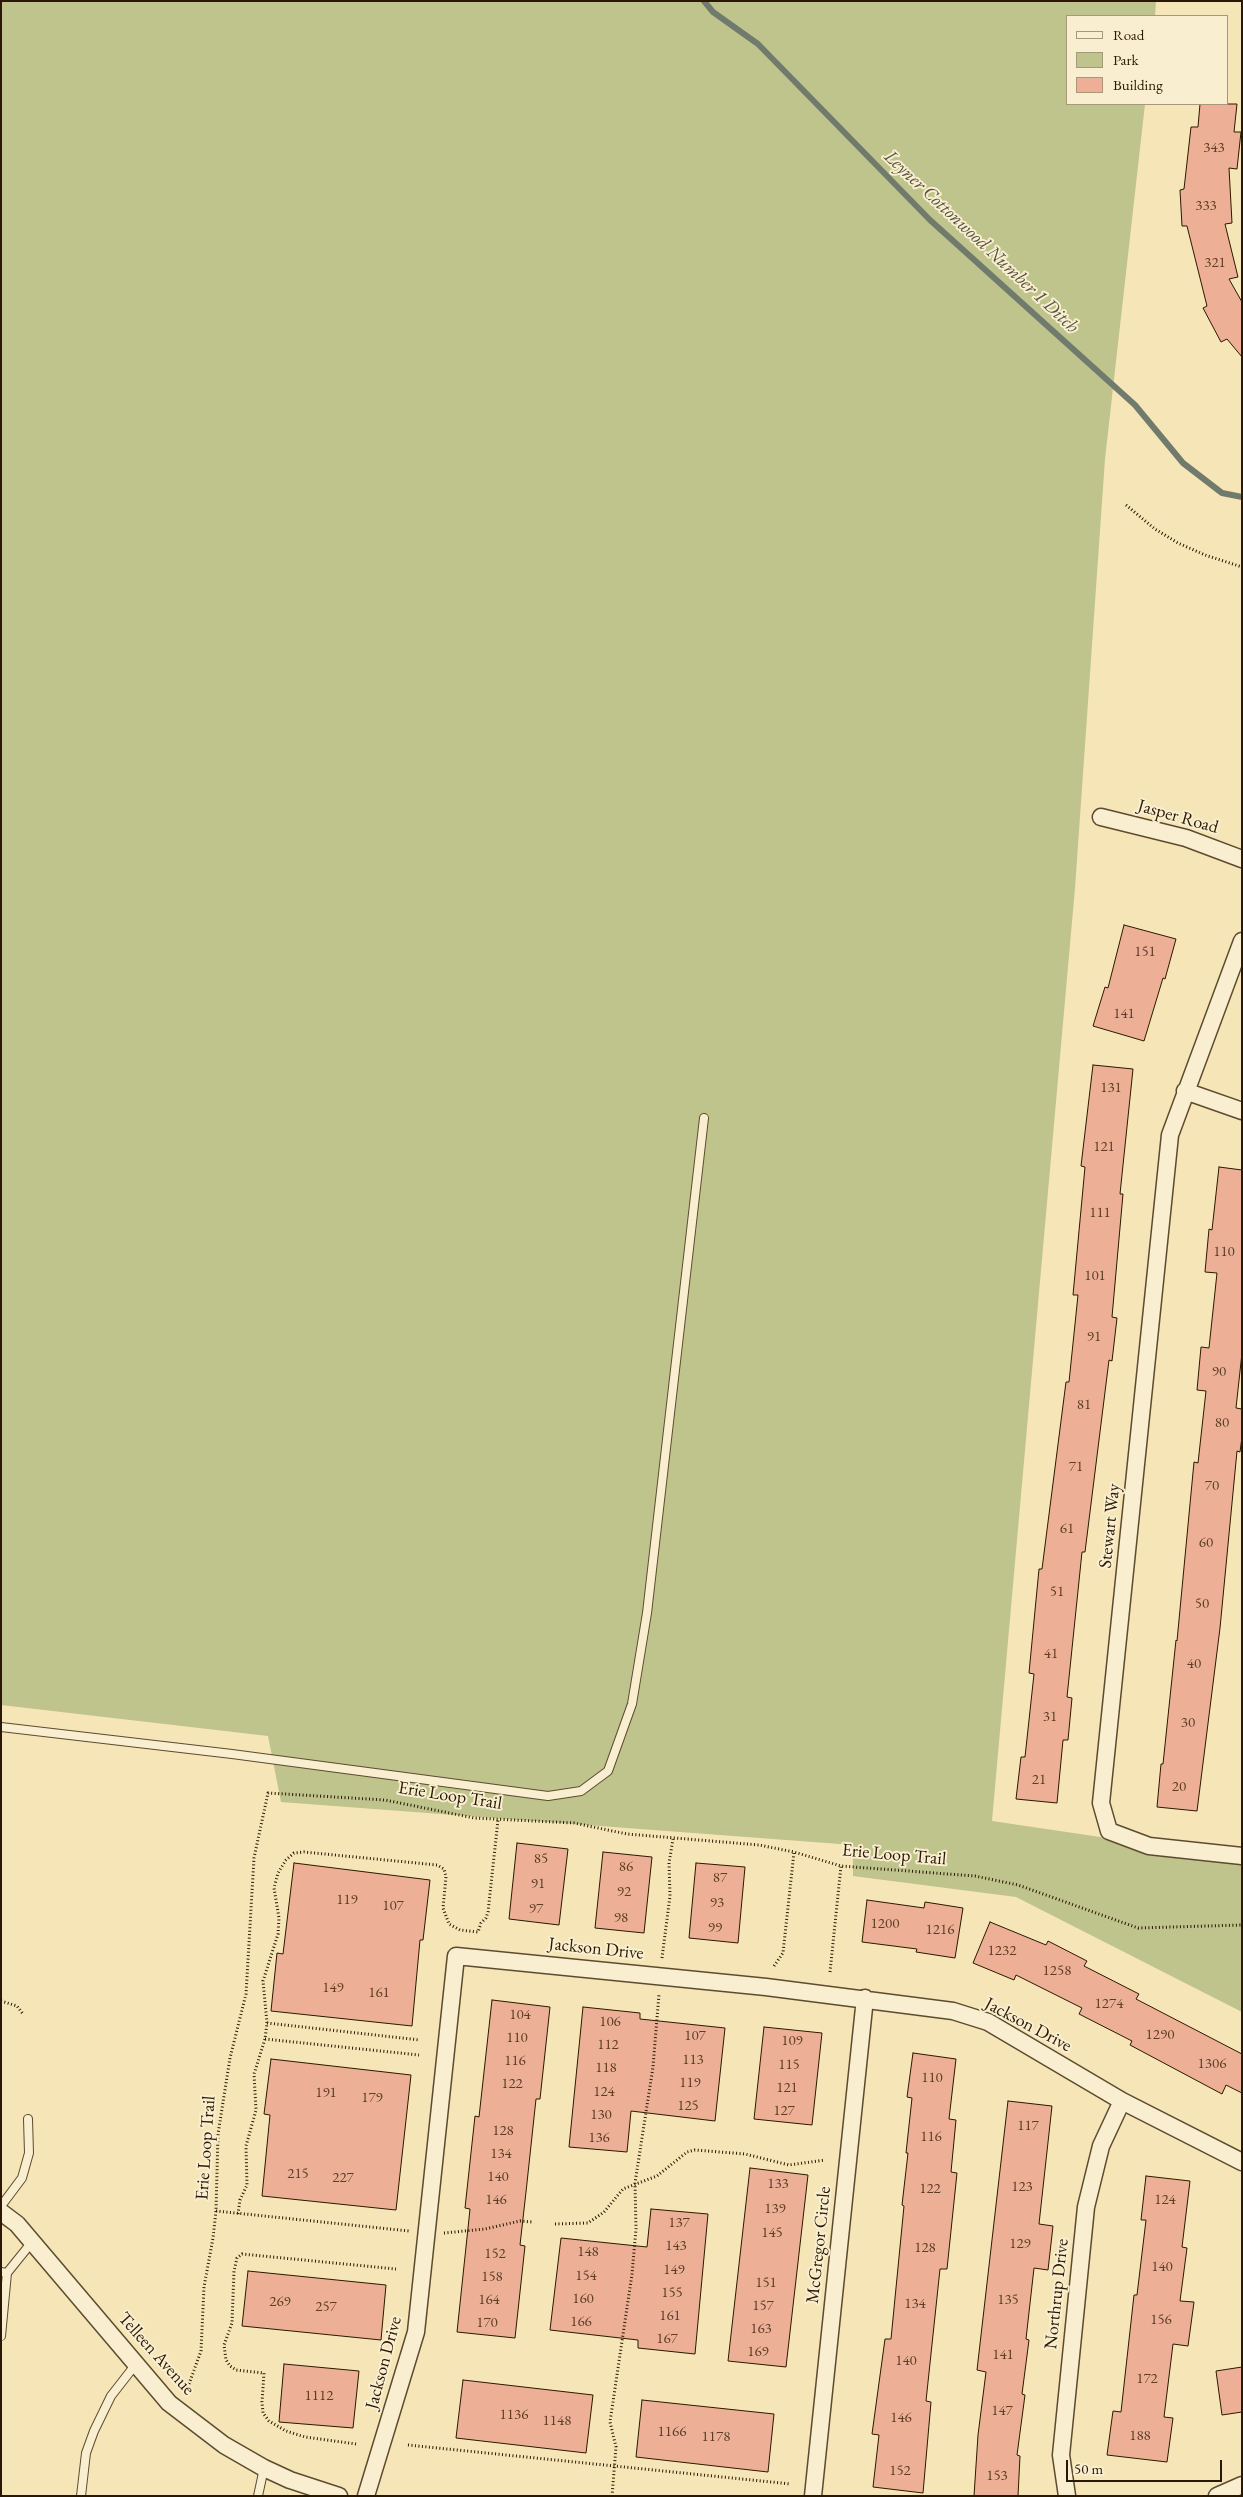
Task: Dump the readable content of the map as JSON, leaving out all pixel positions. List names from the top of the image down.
{
  "streets": {
    "street": [
      "Jasper Road",
      "Stewart Way",
      "Jackson Drive",
      "McGregor Circle",
      "Northrup Drive",
      "Telleen Avenue"
    ],
    "path": ["Erie Loop Trail"]
  },
  "crossings": [
    ["Jackson Drive", "McGregor Circle"],
    ["Jackson Drive", "Northrup Drive"]
  ],
  "water": ["Leyner Cottonwood Number 1 Ditch"],
  "house_numbers": [
    "343",
    "333",
    "321",
    "151",
    "141",
    "131",
    "121",
    "111",
    "110",
    "101",
    "91",
    "90",
    "81",
    "80",
    "71",
    "70",
    "61",
    "60",
    "51",
    "50",
    "41",
    "40",
    "31",
    "30",
    "21",
    "20",
    "85",
    "86",
    "87",
    "91",
    "92",
    "119",
    "93",
    "107",
    "97",
    "98",
    "1200",
    "99",
    "1216",
    "1232",
    "1258",
    "149",
    "161",
    "1274",
    "104",
    "106",
    "1290",
    "107",
    "110",
    "109",
    "112",
    "113",
    "116",
    "1306",
    "115",
    "118",
    "110",
    "119",
    "122",
    "121",
    "124",
    "191",
    "179",
    "125",
    "127",
    "130",
    "117",
    "128",
    "116",
    "136",
    "134",
    "215",
    "140",
    "227",
    "133",
    "123",
    "122",
    "146",
    "124",
    "139",
    "137",
    "145",
    "129",
    "143",
    "128",
    "148",
    "152",
    "140",
    "149",
    "154",
    "158",
    "151",
    "155",
    "160",
    "164",
    "135",
    "269",
    "134",
    "157",
    "257",
    "161",
    "156",
    "166",
    "170",
    "163",
    "167",
    "169",
    "141",
    "140",
    "172",
    "1112",
    "147",
    "1136",
    "146",
    "1148",
    "1166",
    "188",
    "1178",
    "152",
    "153"
  ],
  "legend": ["Road", "Park", "Building"],
  "scale_bar": "50 m"
}
